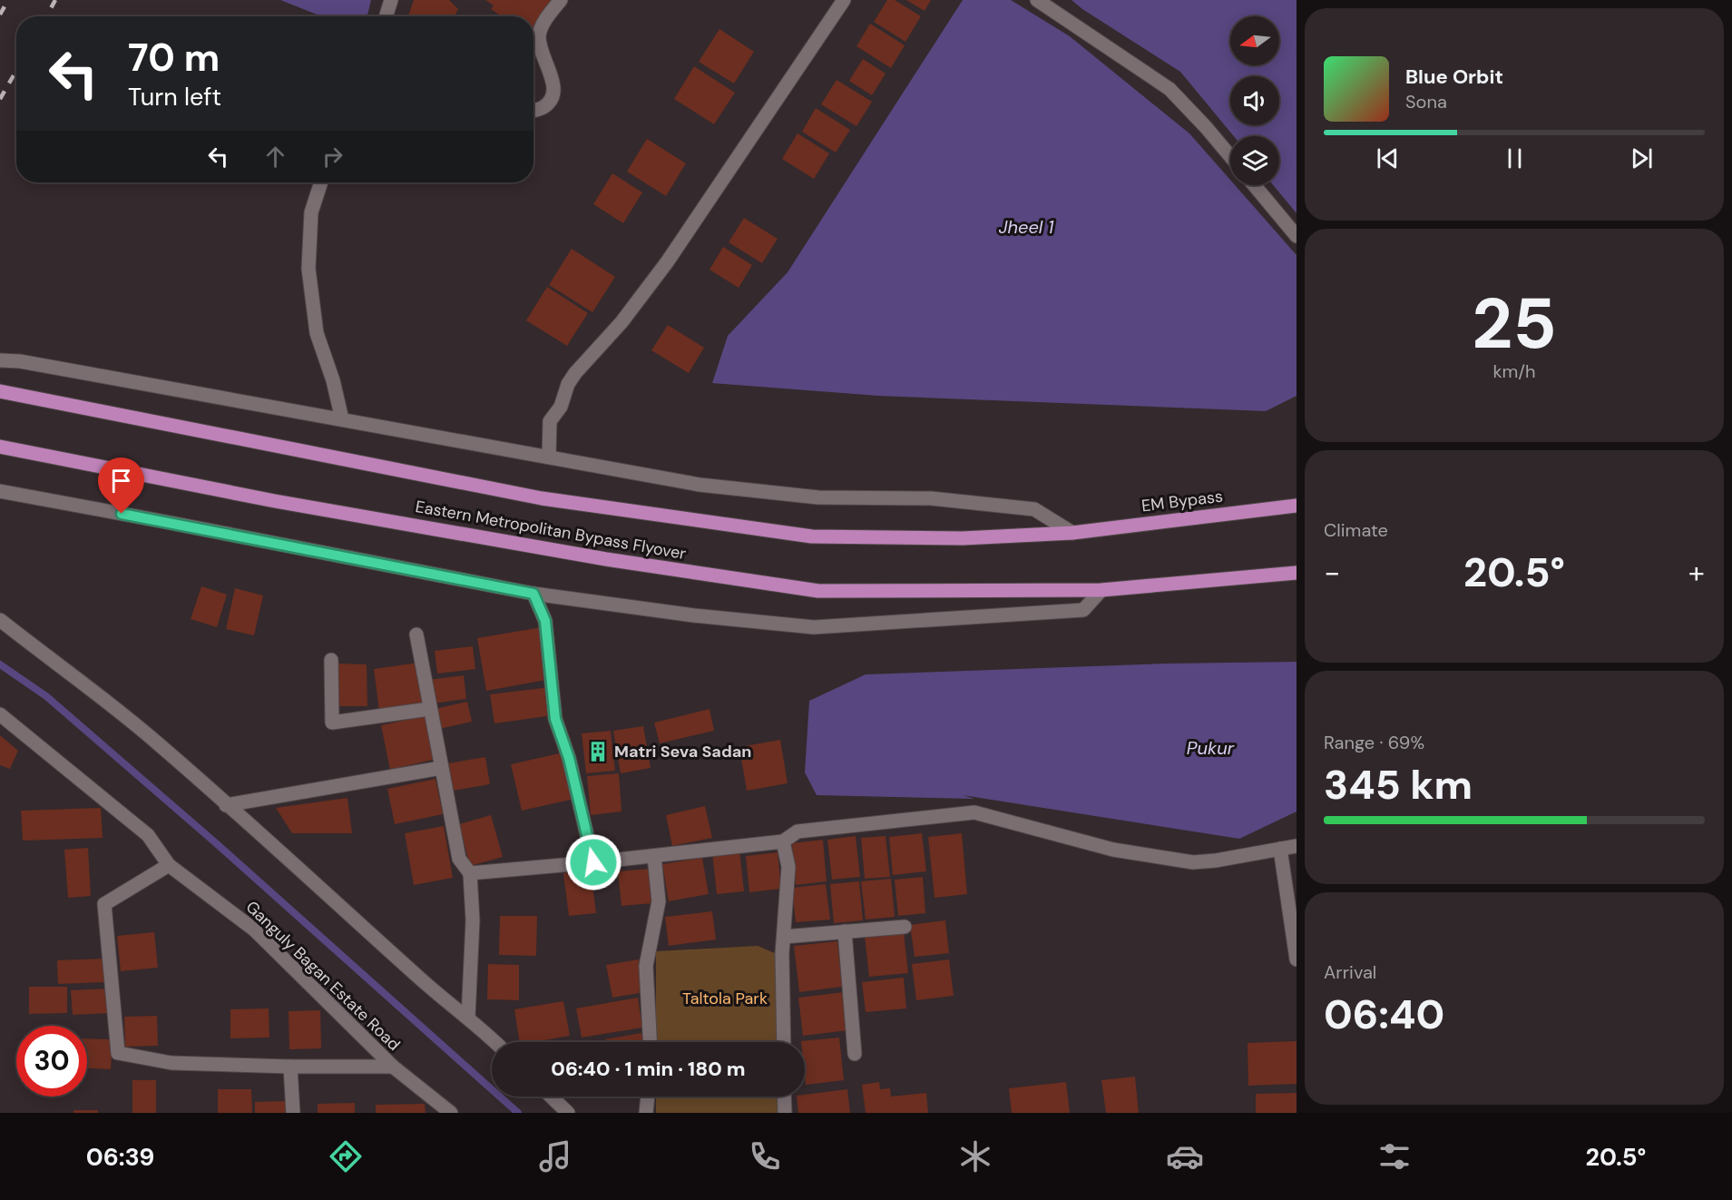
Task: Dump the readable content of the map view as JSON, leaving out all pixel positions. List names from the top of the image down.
{
  "streets": {
    "main road": ["EM Bypass", "Eastern Metropolitan Bypass Flyover"],
    "street": ["Ganguly Bagan Estate Road"]
  },
  "crossings": [
    ["EM Bypass", "Eastern Metropolitan Bypass Flyover"]
  ],
  "water": ["Jheel 1", "Pukur"],
  "parks": ["Taltola Park"],
  "places": {
    "building": ["Matri Seva Sadan"]
  },
  "north": "left",
  "page": {
    "turn": ["70 m", "Turn left"],
    "song": ["Blue Orbit", "Sona"],
    "tile": [
      ["25", "km/h"],
      "Climate",
      ["Range · 69%", "345 km"],
      ["Arrival", "06:40"]
    ],
    "heat": ["−", "20.5°", "+"],
    "limit": "30",
    "trip": "06:40 · 1 min · 180 m",
    "tabs": ["06:39", "20.5°"]
  }
}
